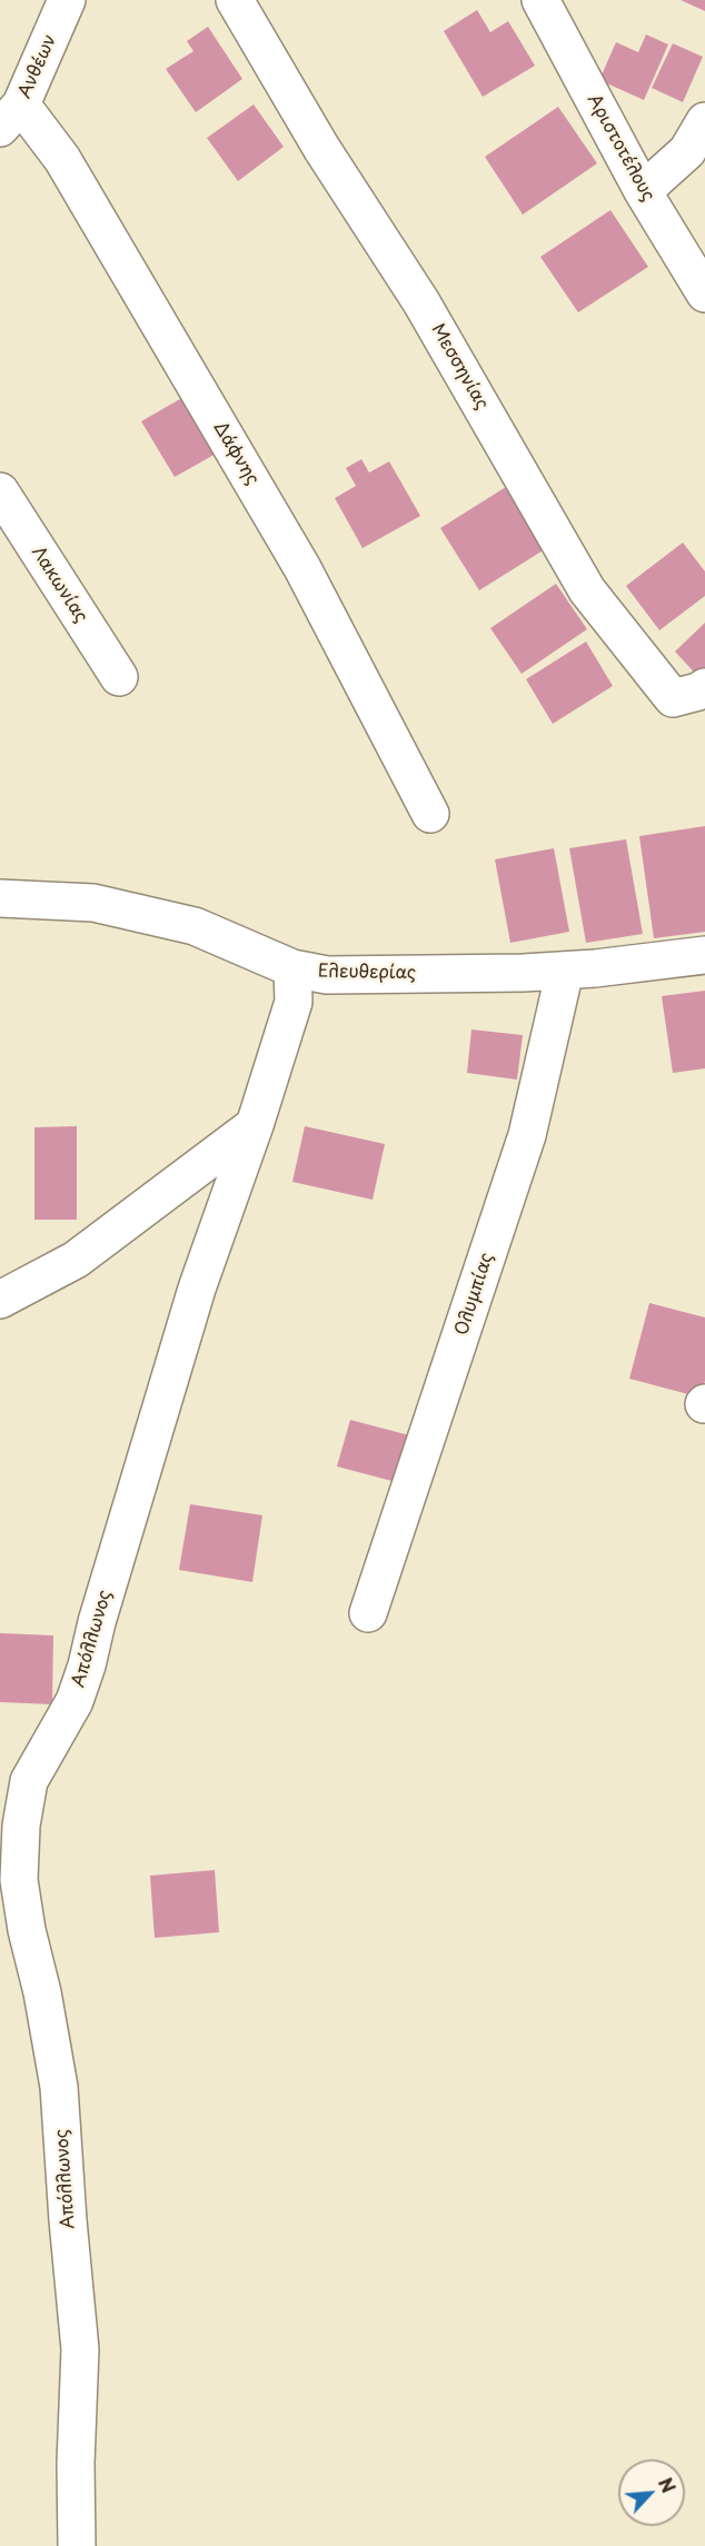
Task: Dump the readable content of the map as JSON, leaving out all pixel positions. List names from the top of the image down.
{
  "streets": {
    "street": [
      "Ανθέων",
      "Αριστοτέλους",
      "Μεσσηνίας",
      "Δάφνης",
      "Λακωνίας",
      "Ελευθερίας",
      "Ολυμπίας",
      "Απόλλωνος"
    ]
  },
  "crossings": [
    ["Ανθέων", "Δάφνης"],
    ["Ελευθερίας", "Ολυμπίας"],
    ["Ελευθερίας", "Απόλλωνος"]
  ],
  "north": "top right"
}
